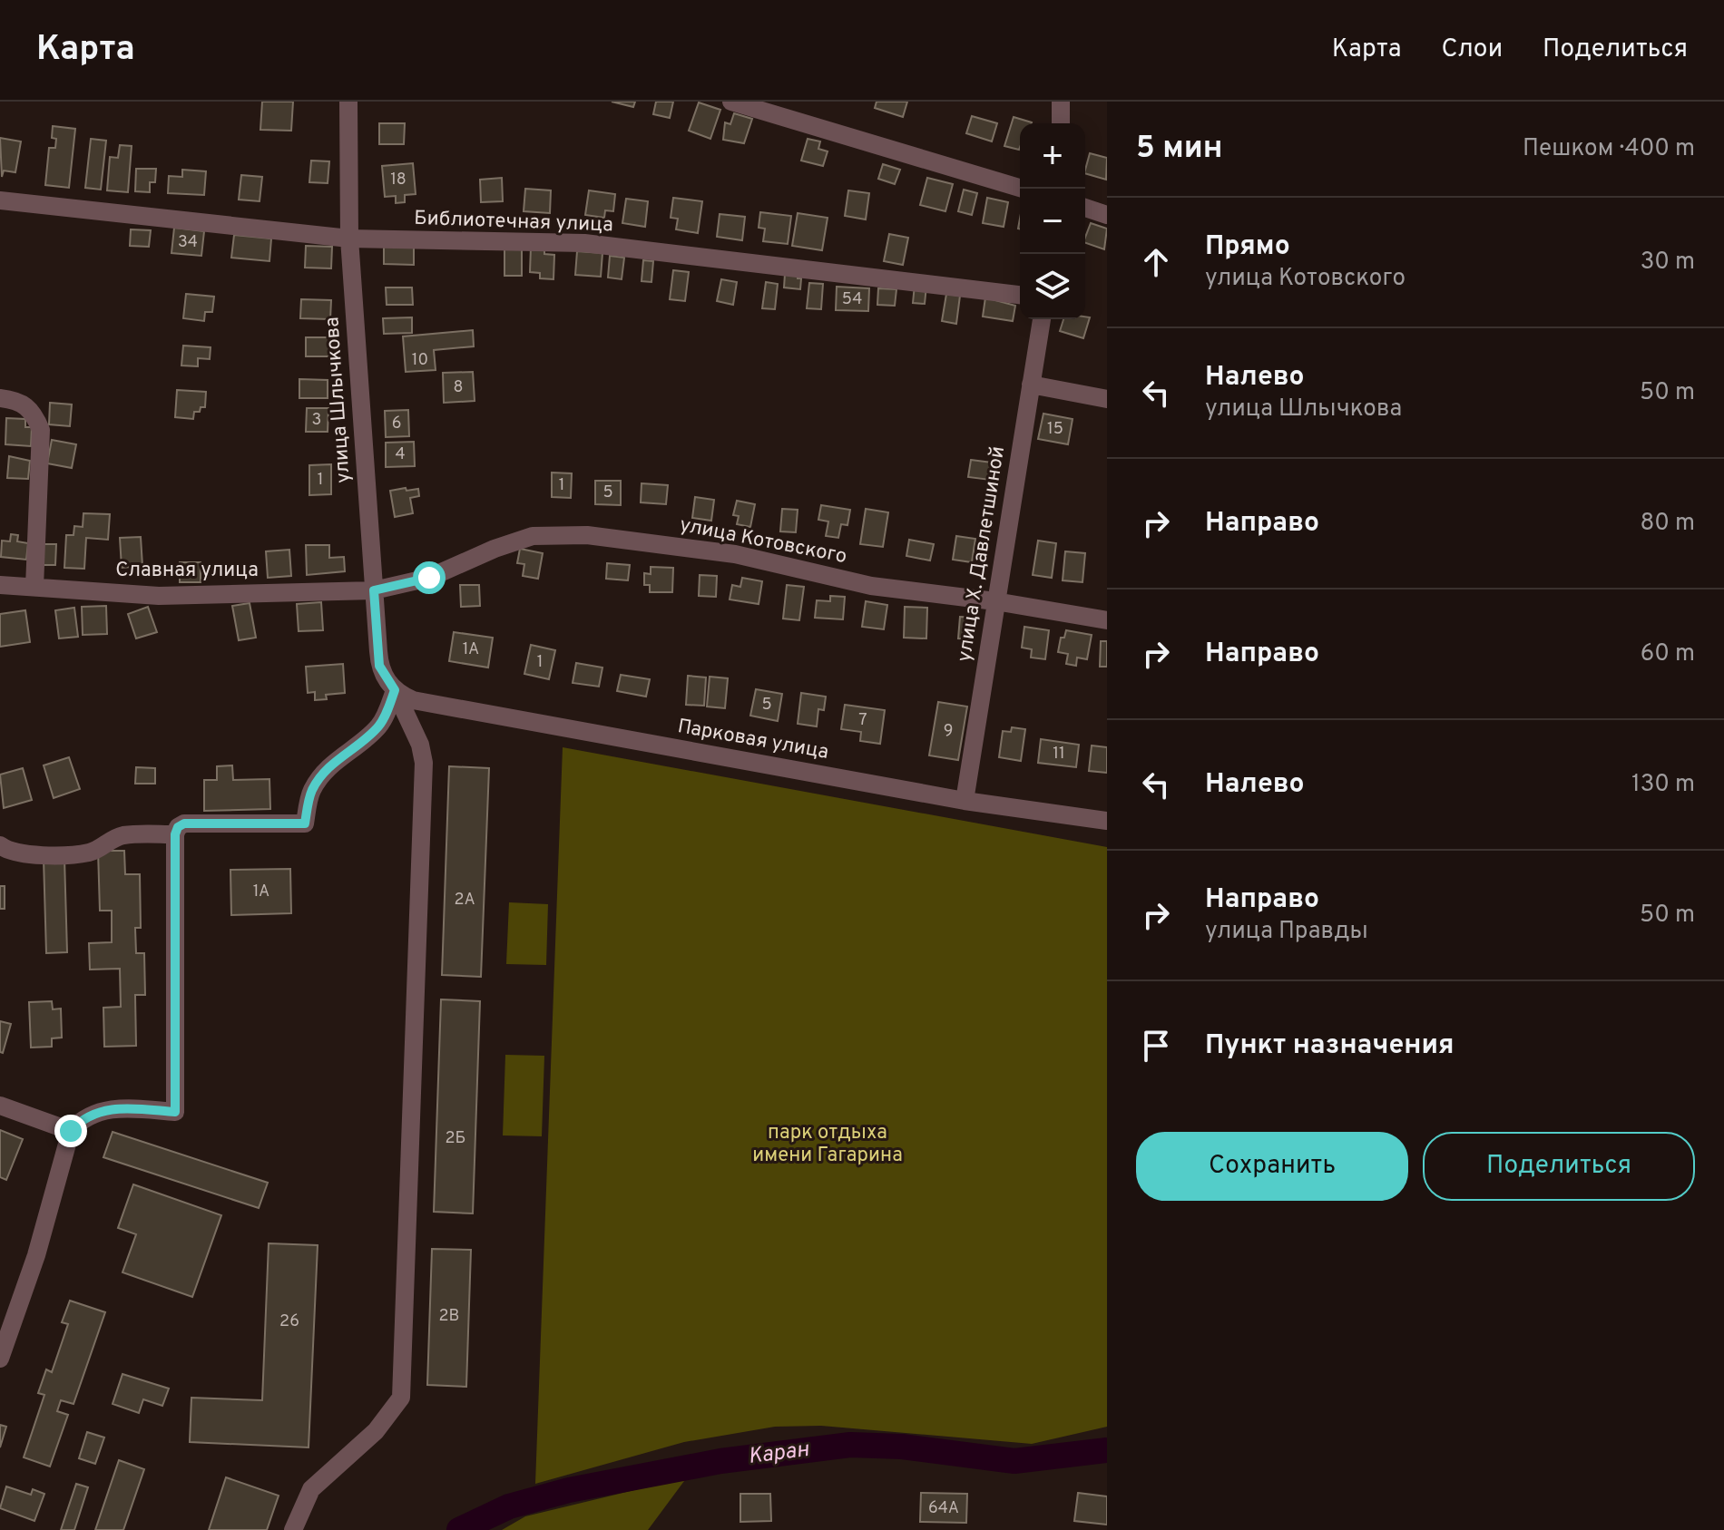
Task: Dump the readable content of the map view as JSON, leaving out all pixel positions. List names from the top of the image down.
{
  "streets": {
    "street": [
      "Библиотечная улица",
      "улица Шлычкова",
      "улица Котовского",
      "улица Х. Давлетшиной",
      "Славная улица",
      "Парковая улица"
    ]
  },
  "crossings": [
    ["Библиотечная улица", "улица Шлычкова"],
    ["улица Шлычкова", "улица Котовского"],
    ["улица Шлычкова", "Славная улица"],
    ["улица Шлычкова", "Парковая улица"],
    ["улица Котовского", "улица Х. Давлетшиной"],
    ["улица Котовского", "Славная улица"],
    ["улица Х. Давлетшиной", "Парковая улица"]
  ],
  "water": ["Каран"],
  "parks": ["парк отдыха имени Гагарина"],
  "house_numbers": [
    "18",
    "34",
    "54",
    "10",
    "8",
    "3",
    "6",
    "15",
    "4",
    "1",
    "1",
    "5",
    "1А",
    "1",
    "5",
    "7",
    "9",
    "11",
    "1А",
    "2А",
    "2Б",
    "2В",
    "26",
    "64А"
  ],
  "page": {
    "header": "Карта",
    "nav": ["Карта", "Слои", "Поделиться"],
    "heading": ["5 мин", "Пешком · 400 m"],
    "map_buttons": ["+", "−"],
    "list": [
      ["Прямо", "улица Котовского", "30 m"],
      ["Налево", "улица Шлычкова", "50 m"],
      ["Направо", "80 m"],
      ["Направо", "60 m"],
      ["Налево", "130 m"],
      ["Направо", "улица Правды", "50 m"],
      "Пункт назначения"
    ],
    "buttons": ["Сохранить", "Поделиться"]
  }
}
